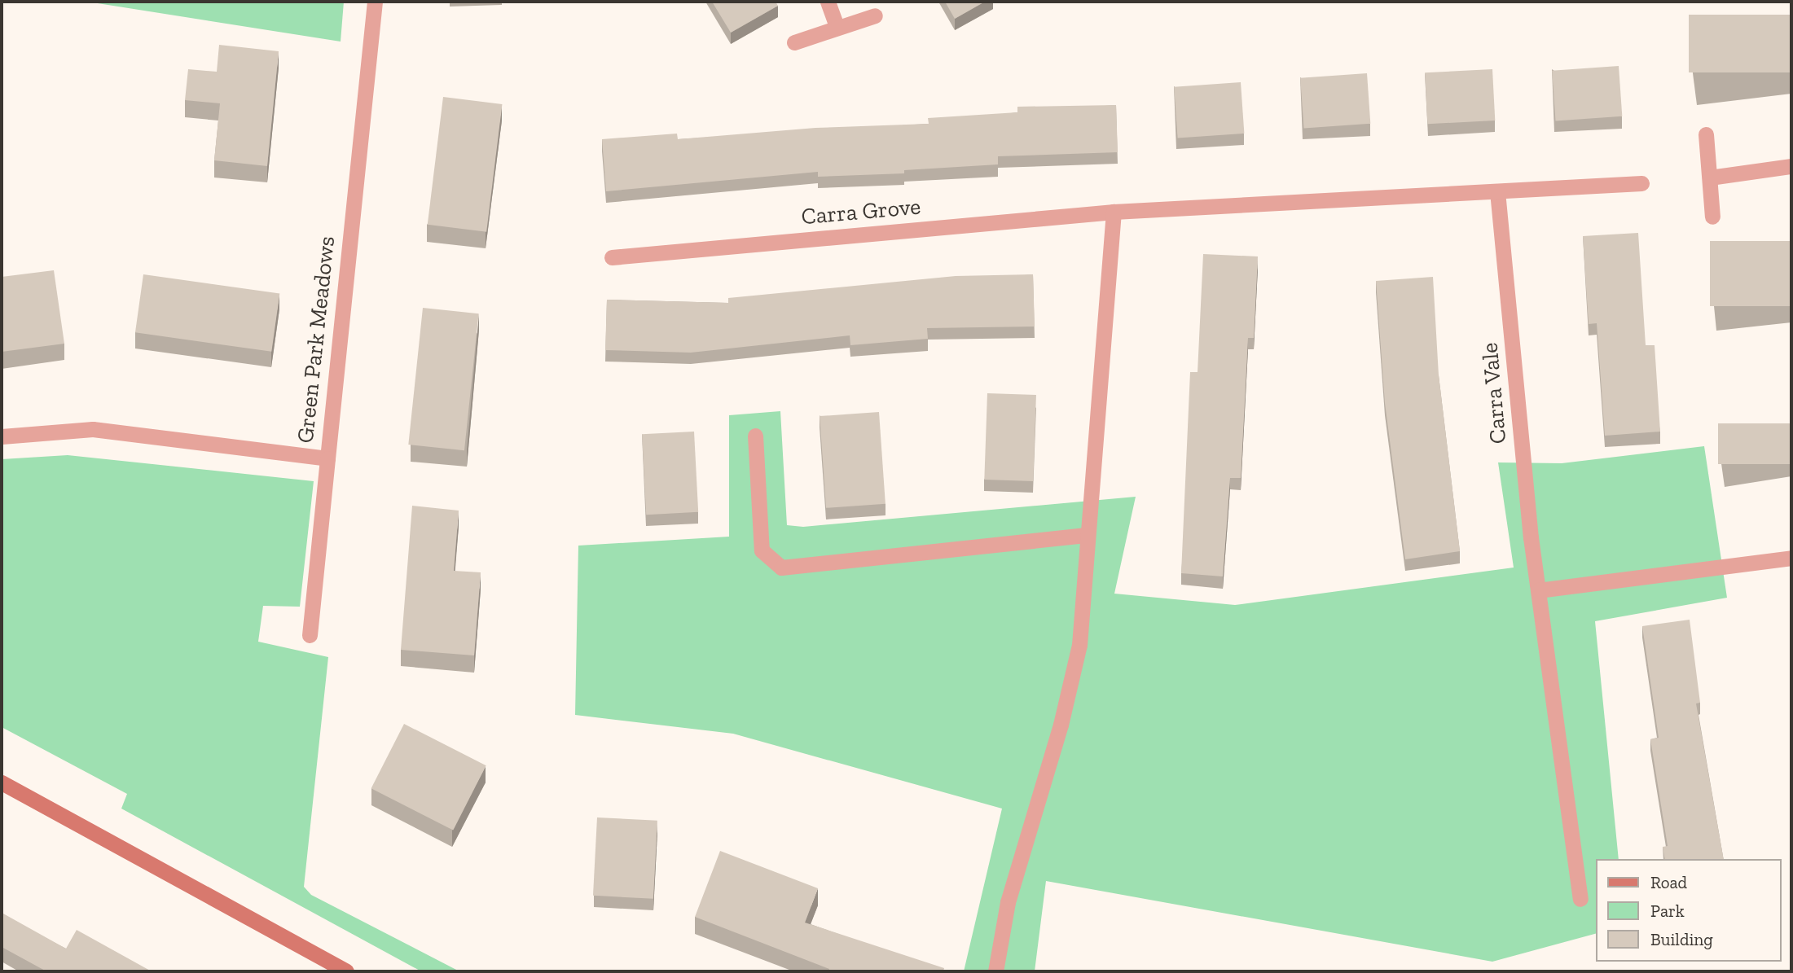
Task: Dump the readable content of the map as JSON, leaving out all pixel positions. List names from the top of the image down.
{
  "streets": {
    "street": ["Carra Grove", "Green Park Meadows", "Carra Vale"]
  },
  "legend": ["Road", "Park", "Building"]
}
